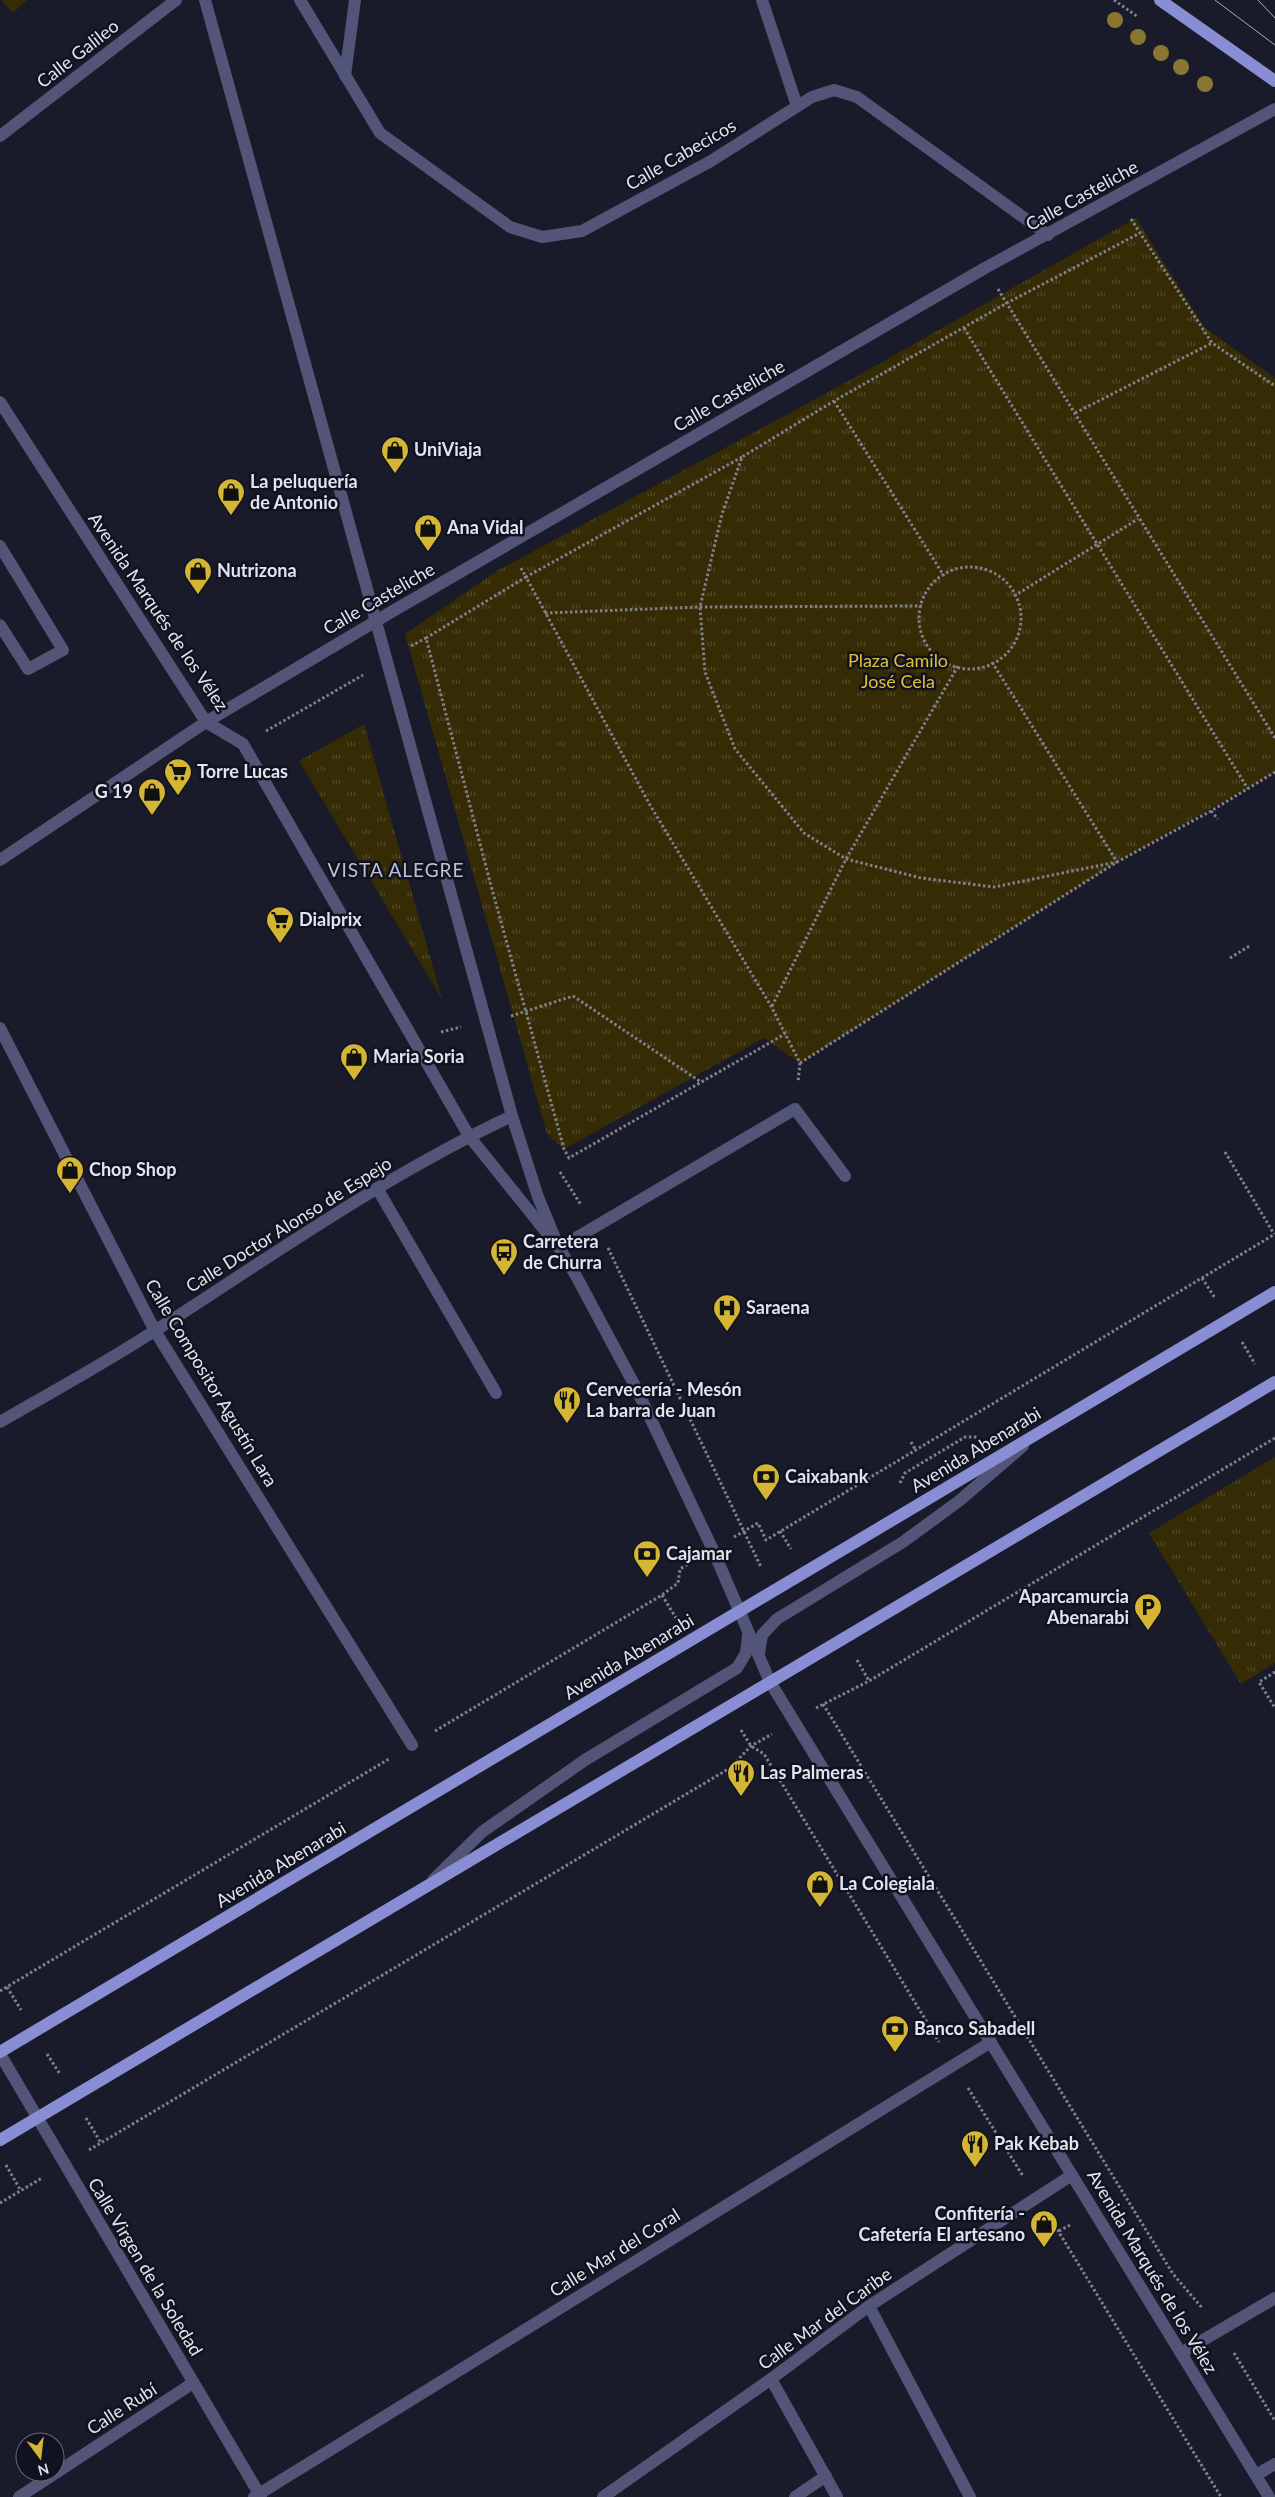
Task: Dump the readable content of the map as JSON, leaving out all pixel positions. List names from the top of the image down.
{
  "streets": {
    "main road": ["Avenida Abenarabi"],
    "street": [
      "Calle Galileo",
      "Calle Cabecicos",
      "Calle Casteliche",
      "Avenida Marqués de los Vélez",
      "Calle Doctor Alonso de Espejo",
      "Calle Compositor Agustín Lara",
      "Calle Mar del Coral",
      "Calle Virgen de la Soledad",
      "Calle Mar del Caribe",
      "Calle Rubí"
    ]
  },
  "crossings": [
    ["Calle Cabecicos", "Calle Casteliche"],
    ["Calle Casteliche", "Avenida Marqués de los Vélez"],
    ["Avenida Marqués de los Vélez", "Calle Doctor Alonso de Espejo"],
    ["Avenida Marqués de los Vélez", "Avenida Abenarabi"],
    ["Avenida Marqués de los Vélez", "Calle Mar del Coral"],
    ["Avenida Marqués de los Vélez", "Calle Mar del Caribe"],
    ["Calle Doctor Alonso de Espejo", "Calle Compositor Agustín Lara"],
    ["Avenida Abenarabi", "Calle Virgen de la Soledad"],
    ["Calle Mar del Coral", "Calle Virgen de la Soledad"],
    ["Calle Virgen de la Soledad", "Calle Rubí"]
  ],
  "districts": ["VISTA ALEGRE"],
  "parks": ["Plaza Camilo José Cela"],
  "places": {
    "shop": [
      "UniViaja",
      "La peluquería de Antonio",
      "Ana Vidal",
      "Nutrizona",
      "G 19",
      "Maria Soria",
      "Chop Shop",
      "La Colegiala",
      "Confitería - Cafetería El artesano"
    ],
    "supermarket": ["Torre Lucas", "Dialprix"],
    "bus stop": ["Carretera de Churra"],
    "hospital": ["Saraena"],
    "restaurant": ["Cervecería - Mesón La barra de Juan", "Las Palmeras", "Pak Kebab"],
    "bank": ["Caixabank", "Cajamar", "Banco Sabadell"],
    "parking": ["Aparcamurcia Abenarabi"]
  },
  "north": "bottom"
}
